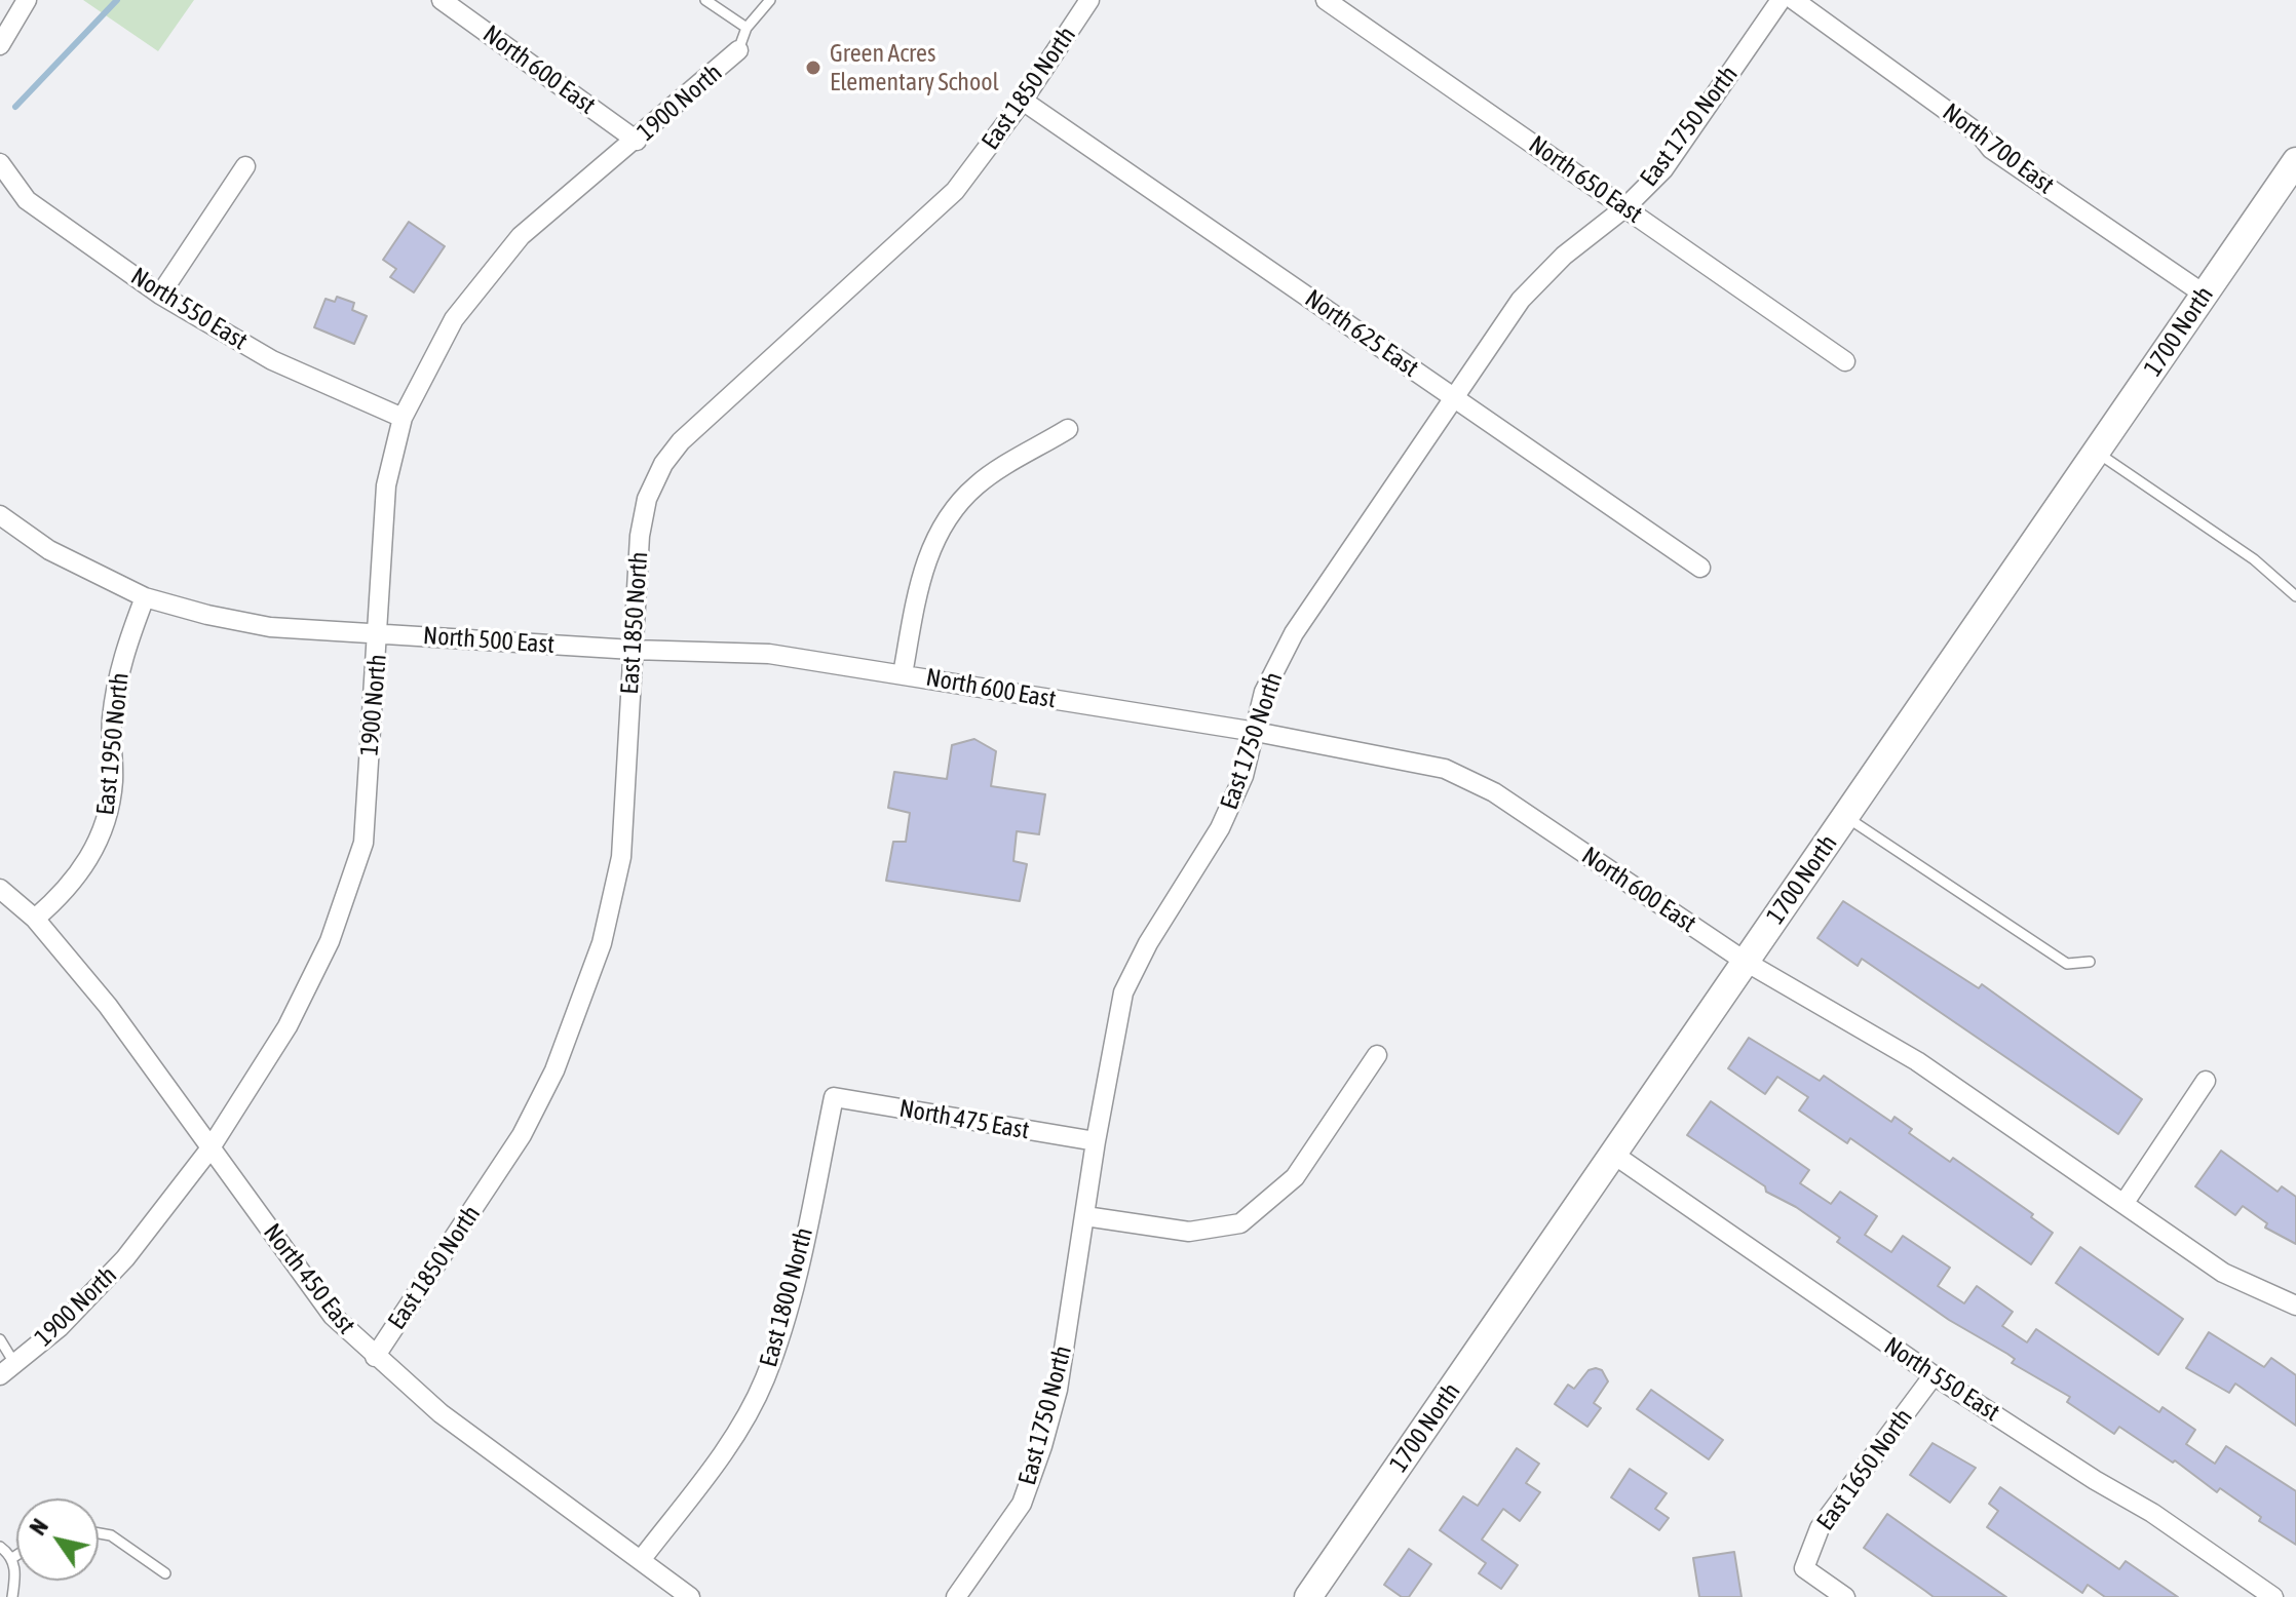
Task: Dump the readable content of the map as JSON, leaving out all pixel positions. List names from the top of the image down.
{
  "streets": {
    "street": [
      "North 600 East",
      "East 1850 North",
      "1900 North",
      "East 1750 North",
      "North 700 East",
      "North 650 East",
      "North 550 East",
      "1700 North",
      "North 625 East",
      "North 500 East",
      "East 1950 North",
      "North 475 East",
      "North 450 East",
      "East 1800 North",
      "East 1650 North"
    ]
  },
  "crossings": [
    ["North 600 East", "1900 North"],
    ["North 600 East", "East 1750 North"],
    ["North 600 East", "1700 North"],
    ["North 600 East", "North 500 East"],
    ["East 1850 North", "North 625 East"],
    ["East 1850 North", "North 500 East"],
    ["East 1850 North", "North 450 East"],
    ["1900 North", "North 550 East"],
    ["1900 North", "North 500 East"],
    ["1900 North", "North 450 East"],
    ["East 1750 North", "North 650 East"],
    ["East 1750 North", "North 625 East"],
    ["East 1750 North", "North 475 East"],
    ["North 700 East", "1700 North"],
    ["North 550 East", "1700 North"],
    ["North 550 East", "East 1650 North"],
    ["North 500 East", "East 1950 North"],
    ["East 1950 North", "North 450 East"],
    ["North 475 East", "East 1800 North"],
    ["North 450 East", "East 1800 North"]
  ],
  "places": ["Green Acres Elementary School"],
  "north": "top left"
}
